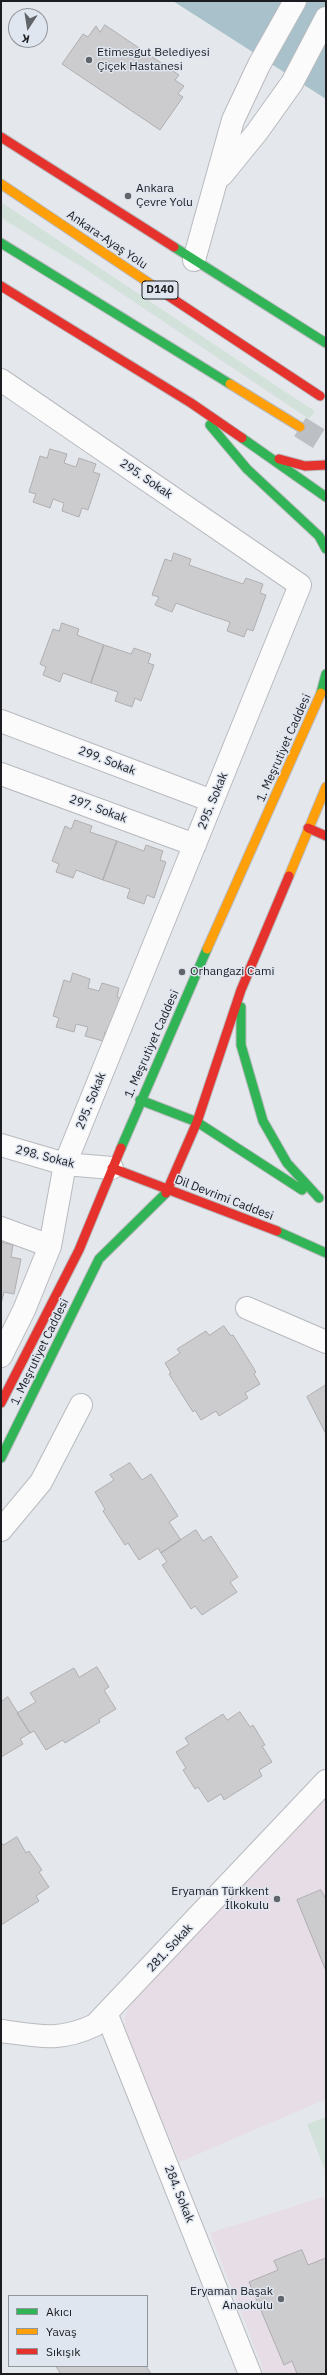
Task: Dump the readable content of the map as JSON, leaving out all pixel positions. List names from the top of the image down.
{
  "streets": {
    "main road": [
      "Ankara-Ayaş Yolu",
      "D140",
      "1. Meşrutiyet Caddesi",
      "Dil Devrimi Caddesi"
    ],
    "street": [
      "295. Sokak",
      "299. Sokak",
      "297. Sokak",
      "298. Sokak",
      "281. Sokak",
      "284. Sokak"
    ]
  },
  "crossings": [
    ["295. Sokak", "299. Sokak"],
    ["295. Sokak", "297. Sokak"],
    ["295. Sokak", "298. Sokak"],
    ["1. Meşrutiyet Caddesi", "298. Sokak"],
    ["1. Meşrutiyet Caddesi", "Dil Devrimi Caddesi"],
    ["298. Sokak", "Dil Devrimi Caddesi"],
    ["281. Sokak", "284. Sokak"]
  ],
  "places": [
    "Etimesgut Belediyesi Çiçek Hastanesi",
    "Ankara Çevre Yolu",
    "Orhangazi Cami",
    "Eryaman Türkkent İlkokulu",
    "Eryaman Başak Anaokulu"
  ],
  "legend": ["Akıcı", "Yavaş", "Sıkışık"],
  "north": "bottom"
}
